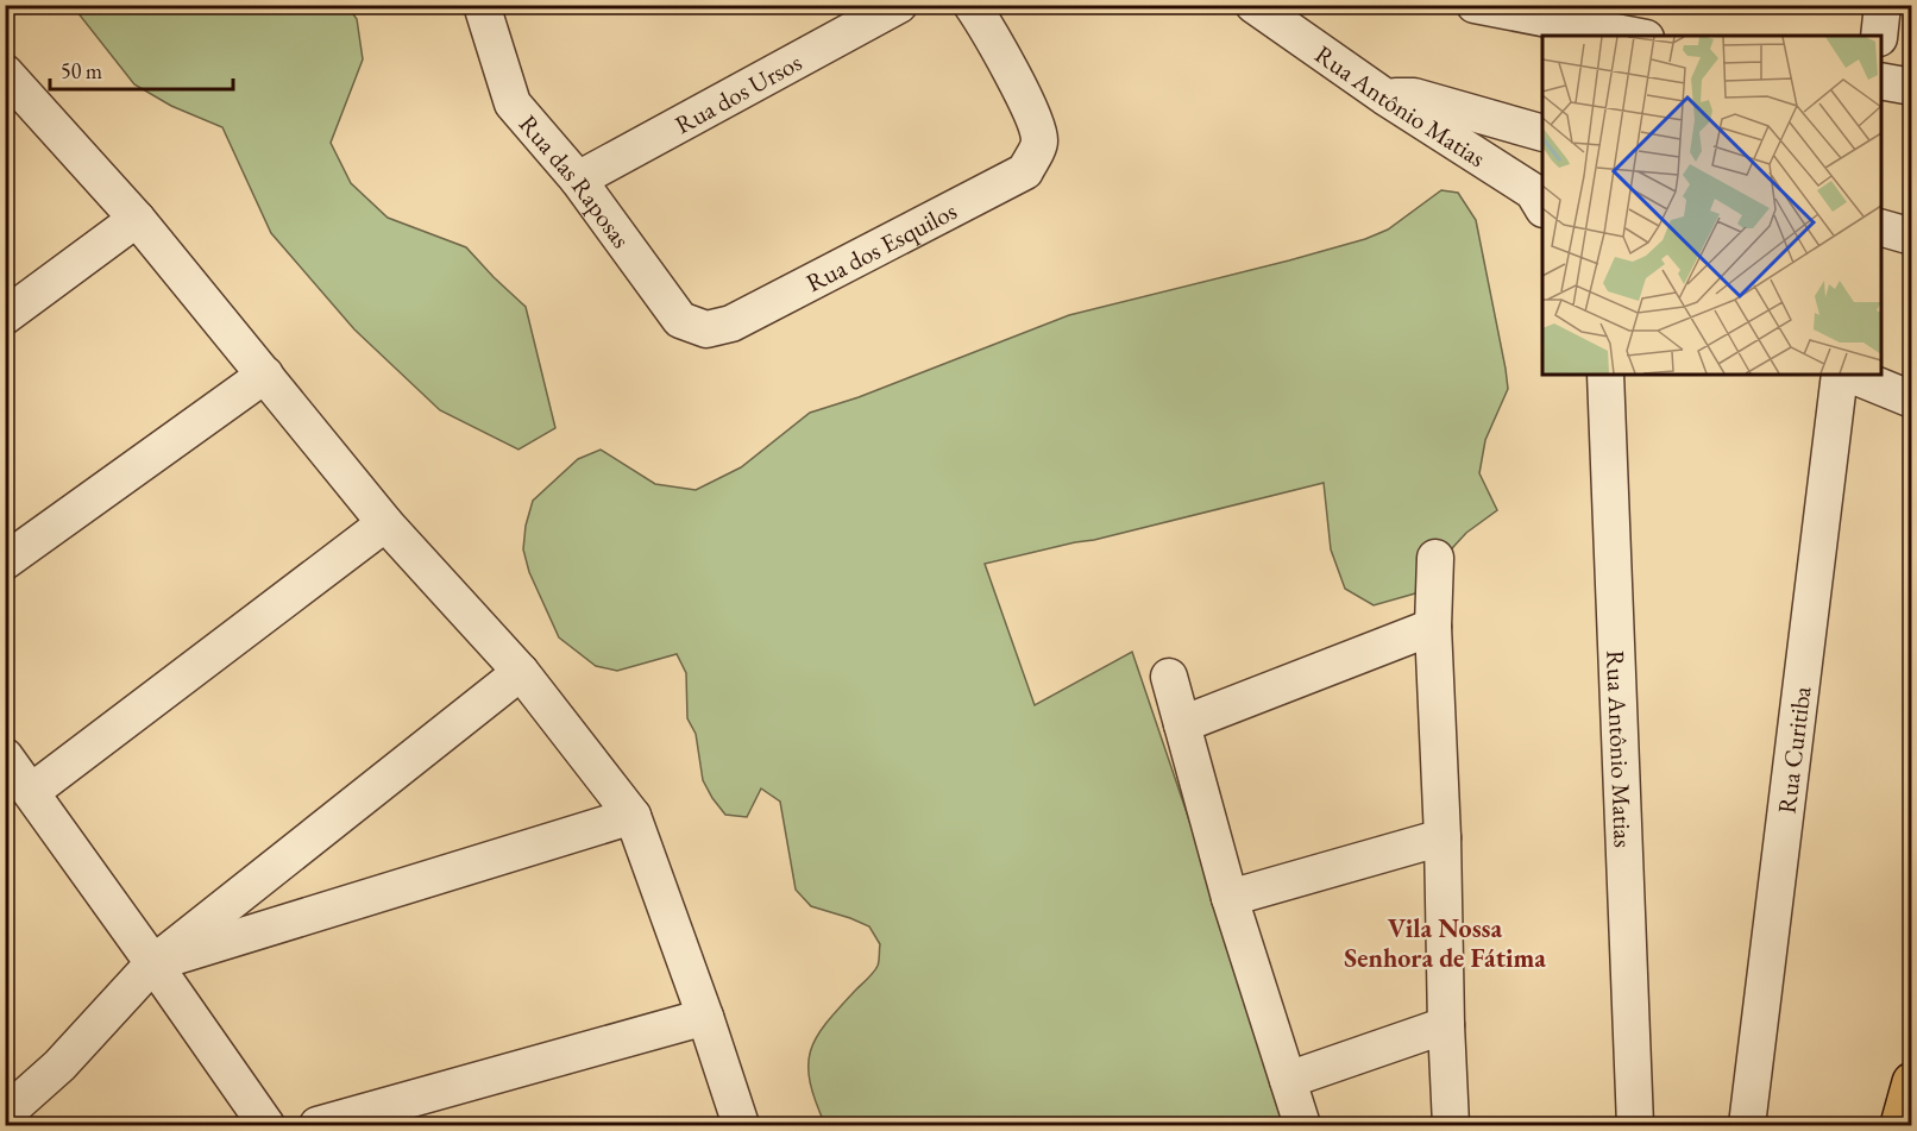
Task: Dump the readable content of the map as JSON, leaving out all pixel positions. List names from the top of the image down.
{
  "streets": {
    "street": [
      "Rua dos Ursos",
      "Rua Antônio Matias",
      "Rua das Raposas",
      "Rua dos Esquilos",
      "Rua Curitiba"
    ]
  },
  "crossings": [
    ["Rua dos Ursos", "Rua das Raposas"],
    ["Rua das Raposas", "Rua dos Esquilos"]
  ],
  "districts": ["Vila Nossa Senhora de Fátima"],
  "scale_bar": "50 m"
}
